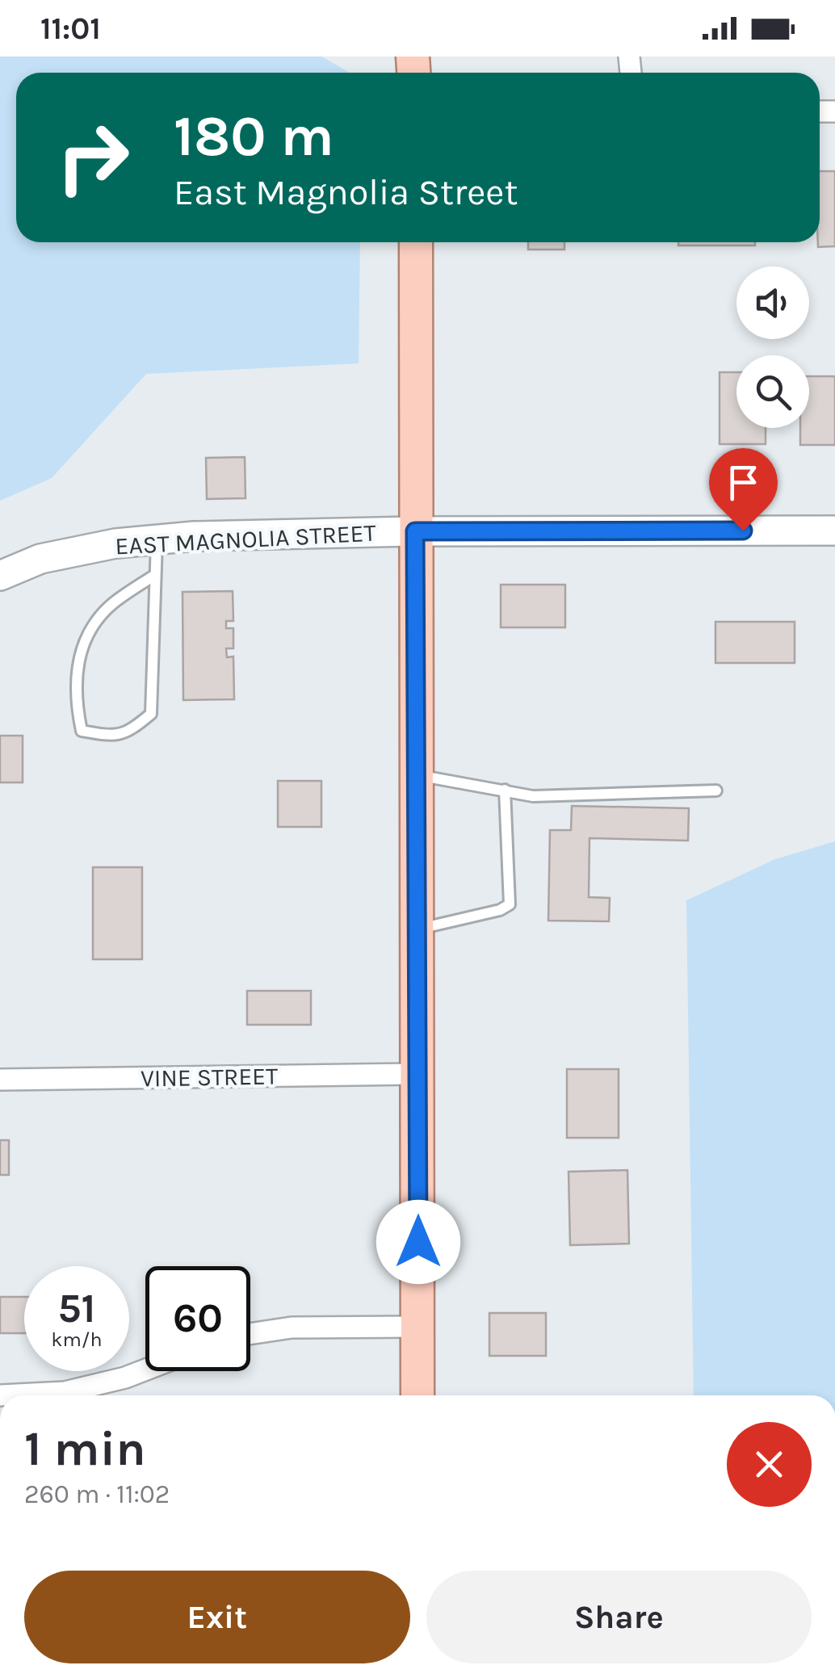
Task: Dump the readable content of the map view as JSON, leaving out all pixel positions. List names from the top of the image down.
{
  "streets": {
    "street": ["EAST MAGNOLIA STREET", "VINE STREET"]
  },
  "page": {
    "status": "11:01",
    "turn": ["180 m", "East Magnolia Street"],
    "speed": "51 km/h",
    "limit": "60",
    "heading": ["1 min", "260 m · 11:02"],
    "buttons": ["Exit", "Share"]
  }
}
